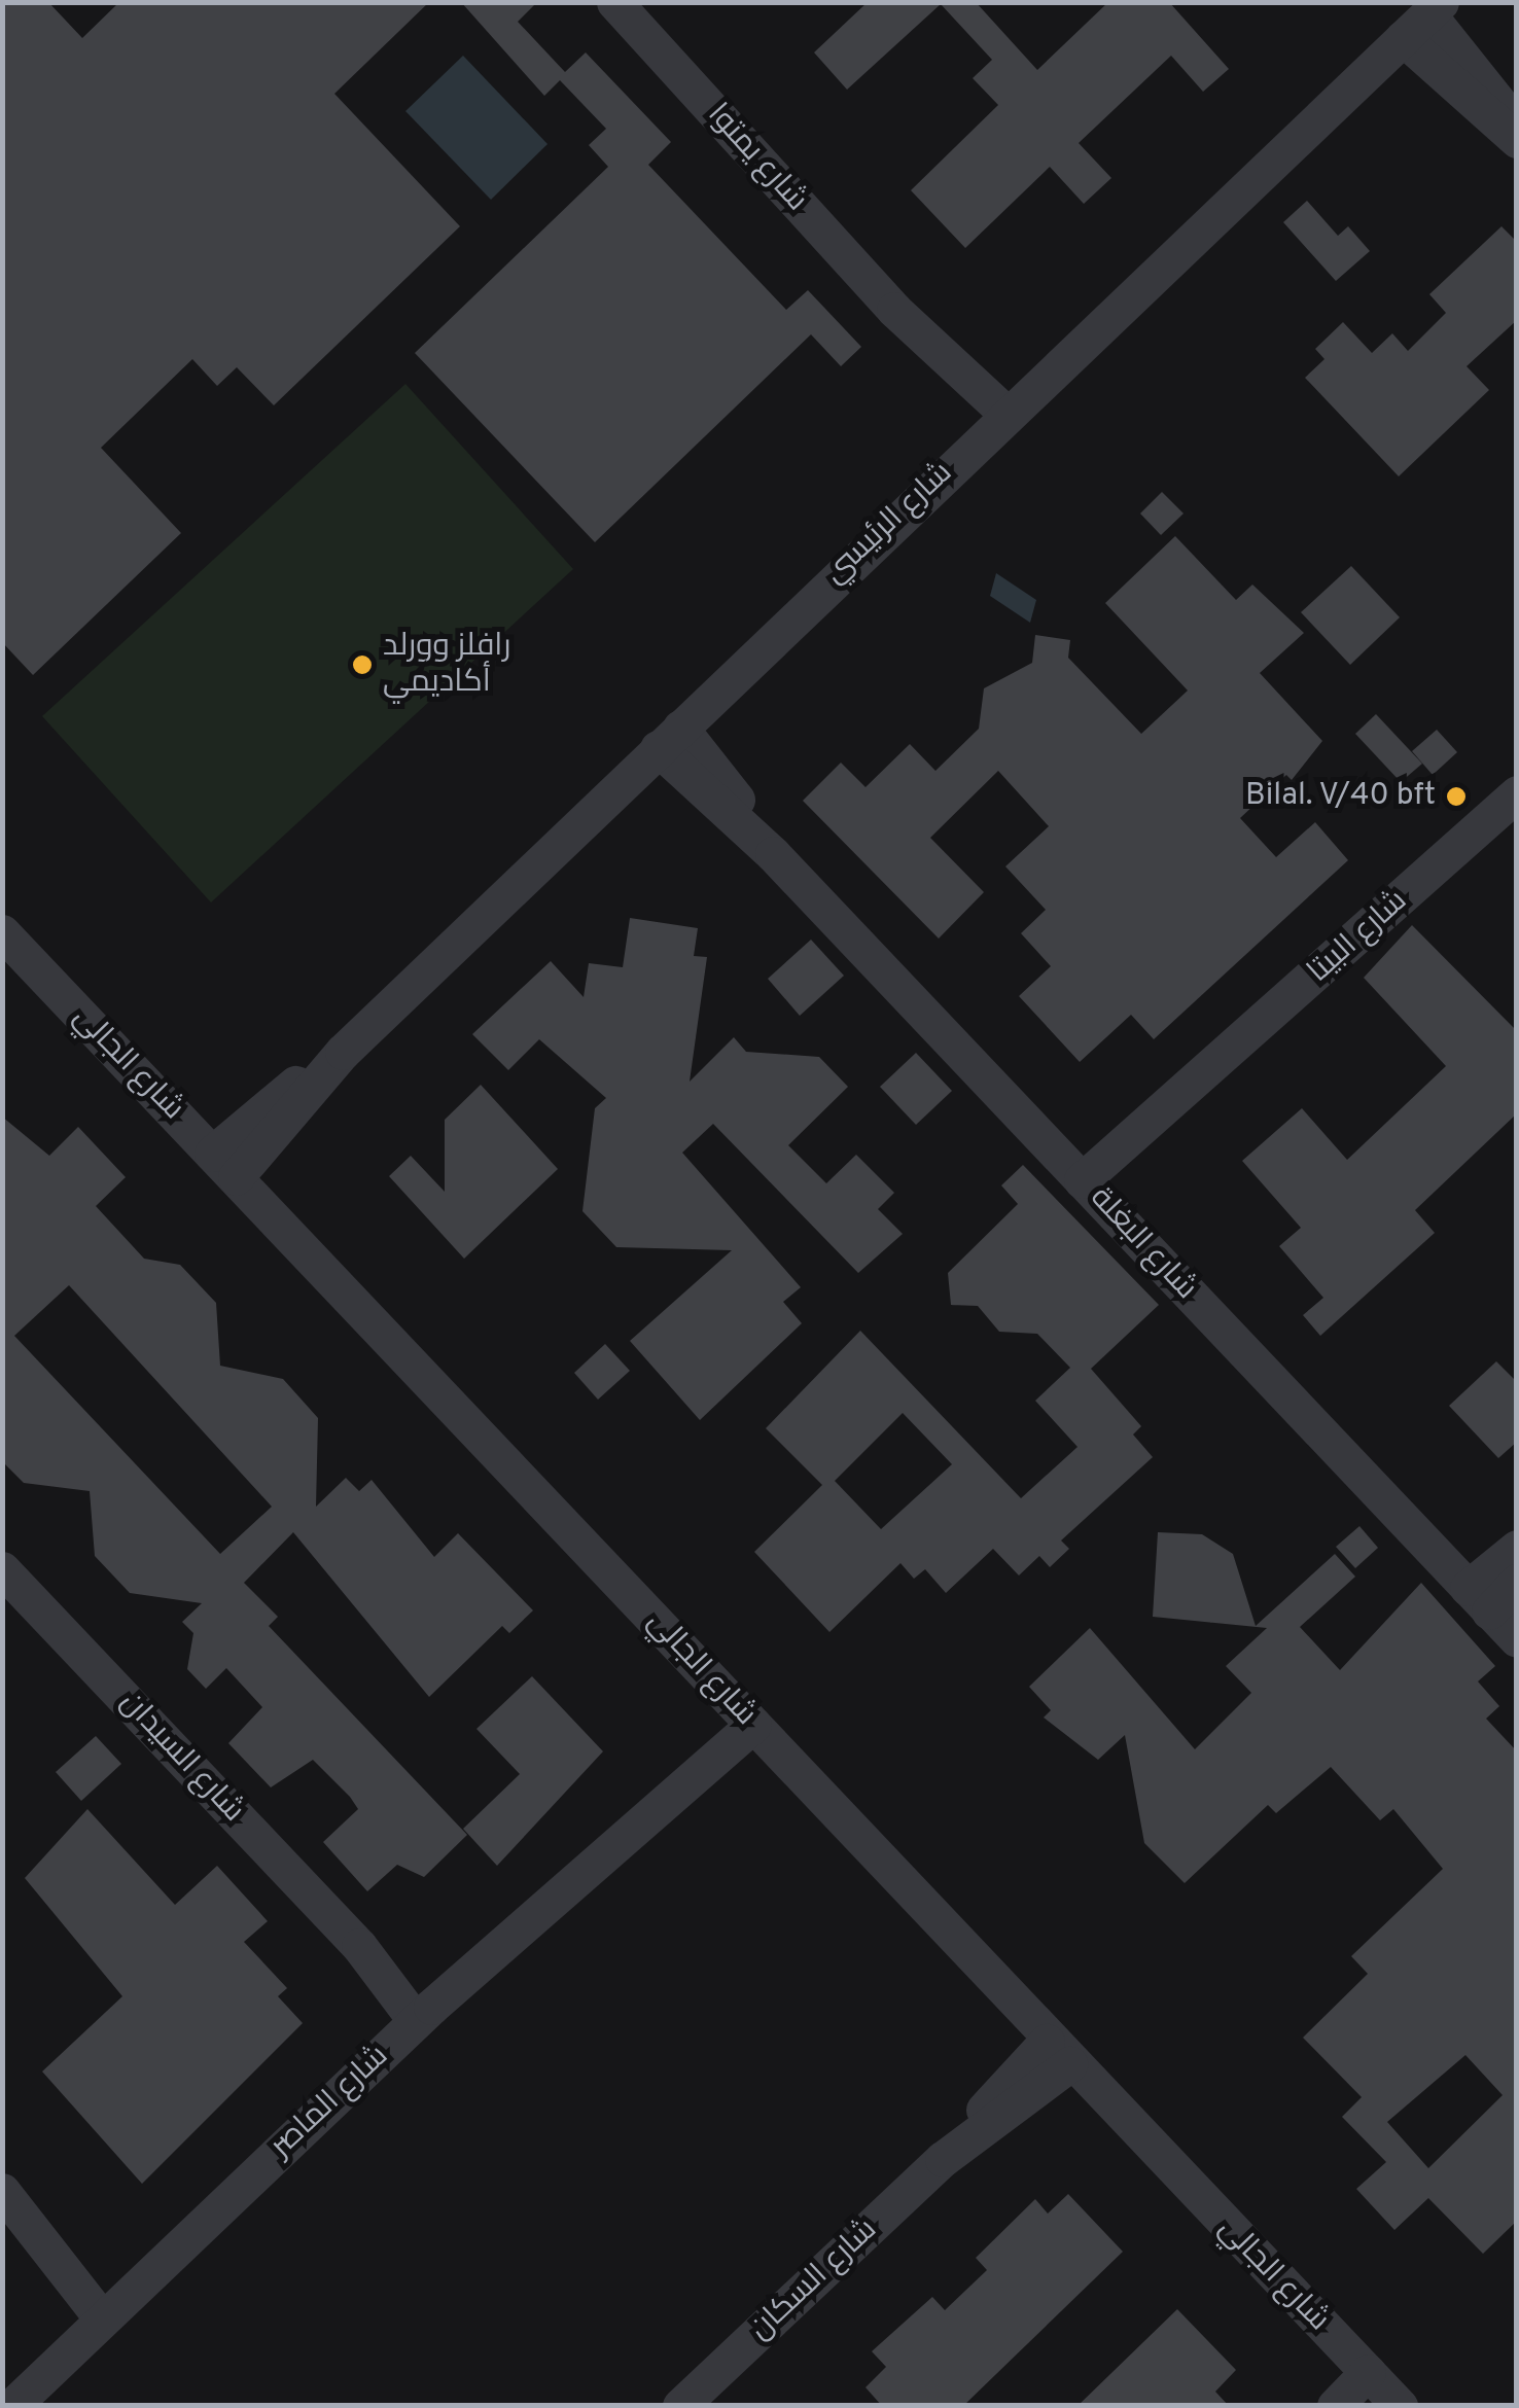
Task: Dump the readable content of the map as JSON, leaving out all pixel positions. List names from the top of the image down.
{
  "streets": {
    "street": [
      "شارع يمتوا",
      "شارع الرئيسي",
      "شارع البيتا",
      "شارع الجالي",
      "شارع البغلة",
      "شارع السيدان",
      "شارع الماصر",
      "شارع السكان"
    ]
  },
  "crossings": [
    ["شارع يمتوا", "شارع الرئيسي"],
    ["شارع الرئيسي", "شارع الجالي"],
    ["شارع الرئيسي", "شارع البغلة"],
    ["شارع البيتا", "شارع البغلة"],
    ["شارع الجالي", "شارع الماصر"],
    ["شارع الجالي", "شارع السكان"],
    ["شارع السيدان", "شارع الماصر"]
  ],
  "places": ["رافلز وورلد أكاديمي", "Bilal. V/40 bft"]
}
